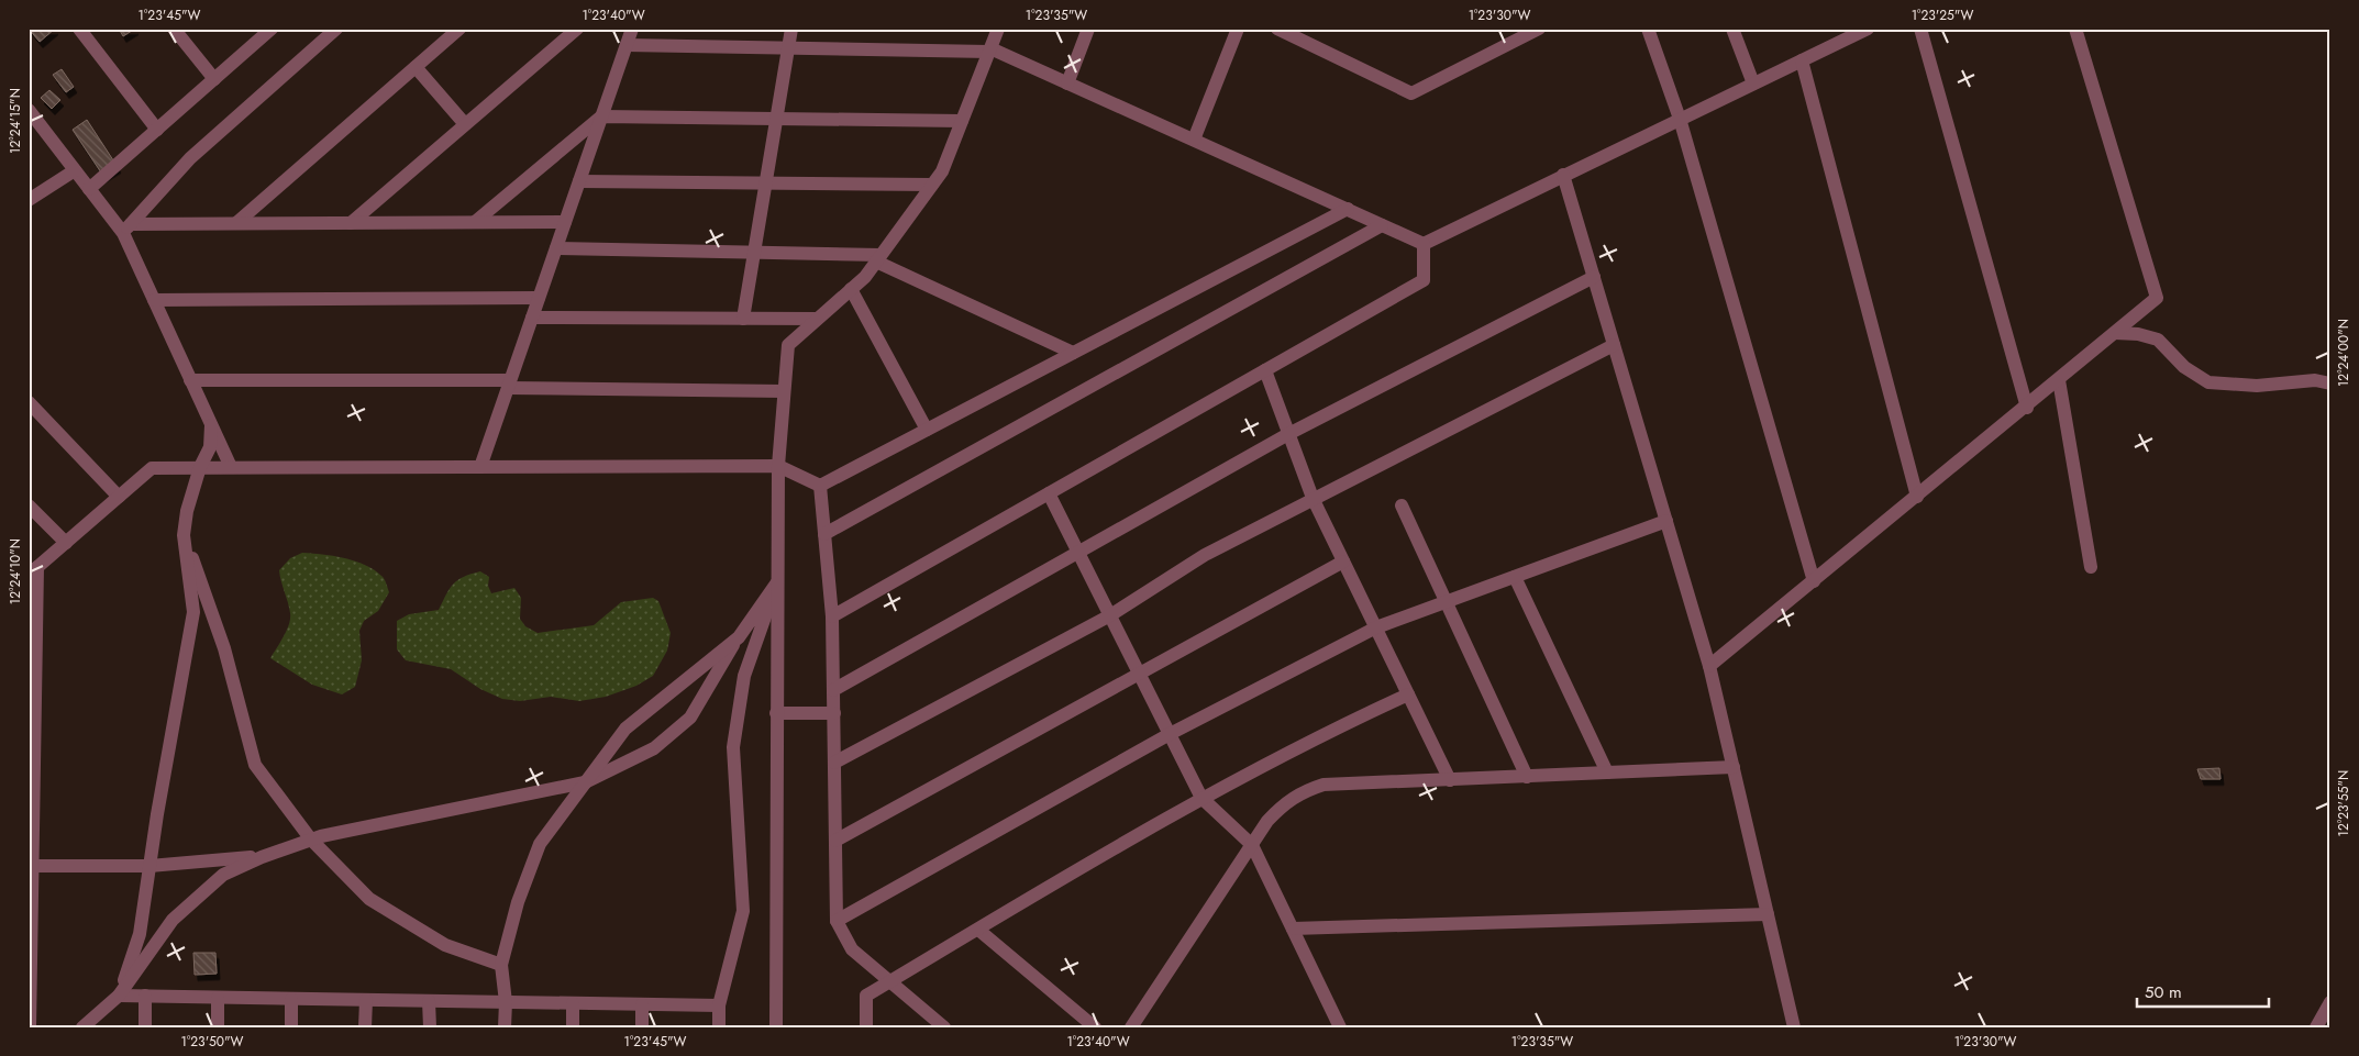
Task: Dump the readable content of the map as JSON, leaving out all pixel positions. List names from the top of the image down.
{
  "scale_bar": "50 m",
  "coordinates": [
    "1°23'45\"W",
    "1°23'40\"W",
    "1°23'35\"W",
    "1°23'30\"W",
    "1°23'25\"W",
    "12°24'15\"N",
    "12°24'00\"N",
    "12°24'10\"N",
    "12°23'55\"N",
    "1°23'50\"W"
  ]
}
